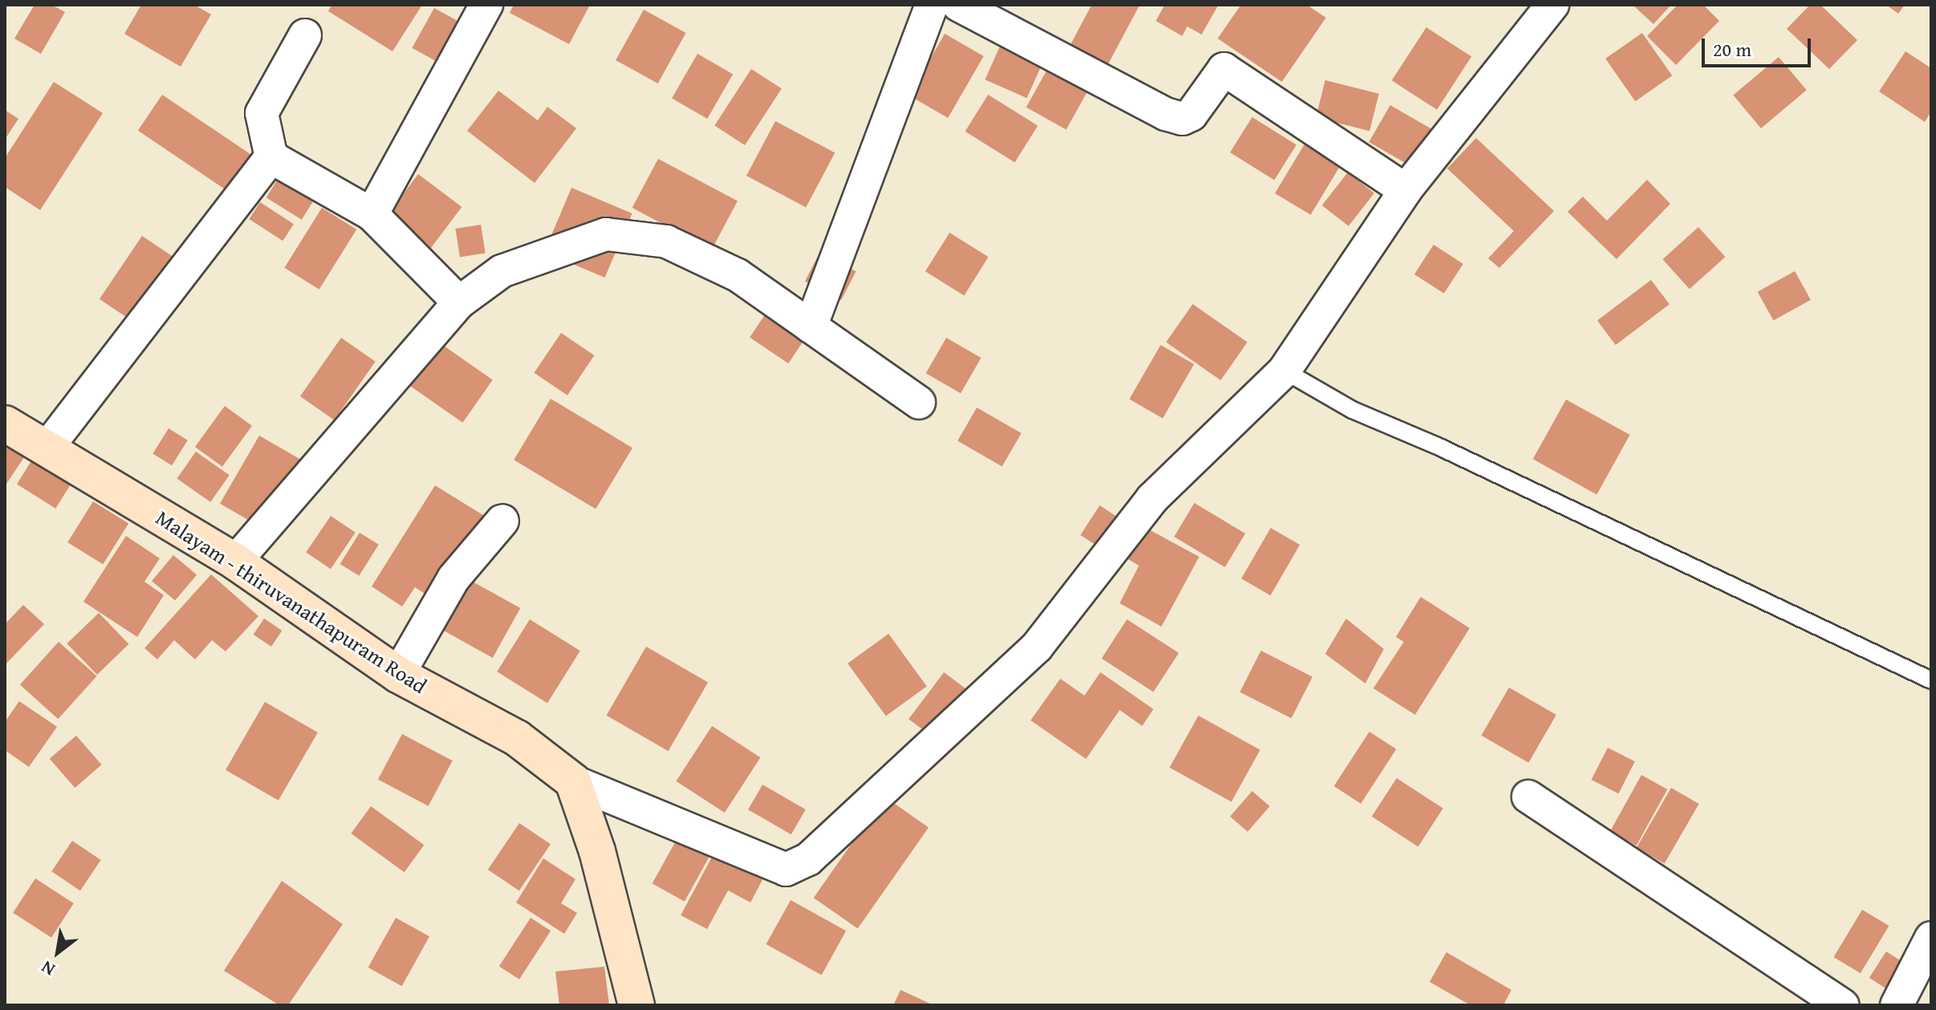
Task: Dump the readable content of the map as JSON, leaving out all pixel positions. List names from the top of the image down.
{
  "streets": {
    "main road": ["Malayam - thiruvanathapuram Road"]
  },
  "scale_bar": "20 m",
  "north": "bottom left"
}
